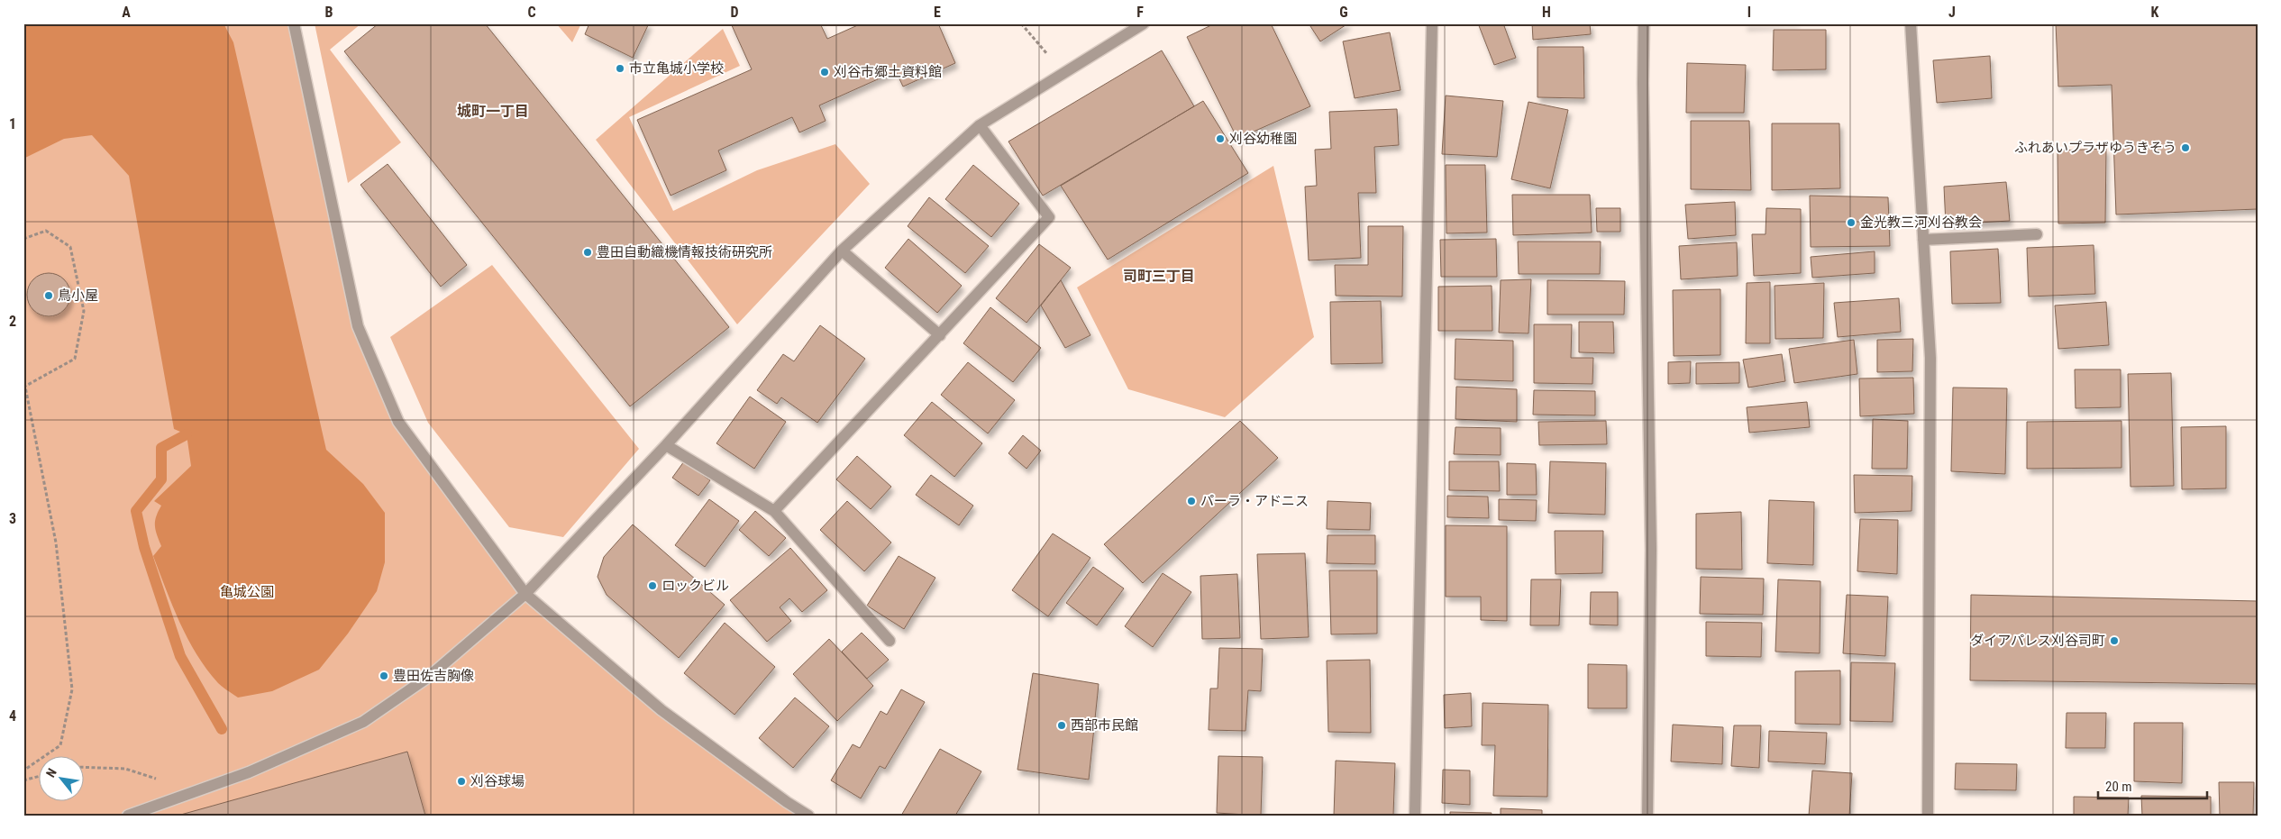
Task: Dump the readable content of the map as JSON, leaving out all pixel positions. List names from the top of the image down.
{
  "districts": ["城町一丁目", "司町三丁目"],
  "parks": ["亀城公園"],
  "places": [
    "市立亀城小学校",
    "刈谷市郷土資料館",
    "刈谷幼稚園",
    "ふれあいプラザゆうきそう",
    "金光教三河刈谷教会",
    "豊田自動織機情報技術研究所",
    "鳥小屋",
    "パーラ・アドニス",
    "ロックビル",
    "ダイアパレス刈谷司町",
    "豊田佐吉胸像",
    "西部市民館",
    "刈谷球場"
  ],
  "scale_bar": "20 m",
  "north": "top left",
  "grid": {
    "columns": [
      "A",
      "B",
      "C",
      "D",
      "E",
      "F",
      "G",
      "H",
      "I",
      "J",
      "K"
    ],
    "rows": [
      "1",
      "2",
      "3",
      "4"
    ]
  }
}
